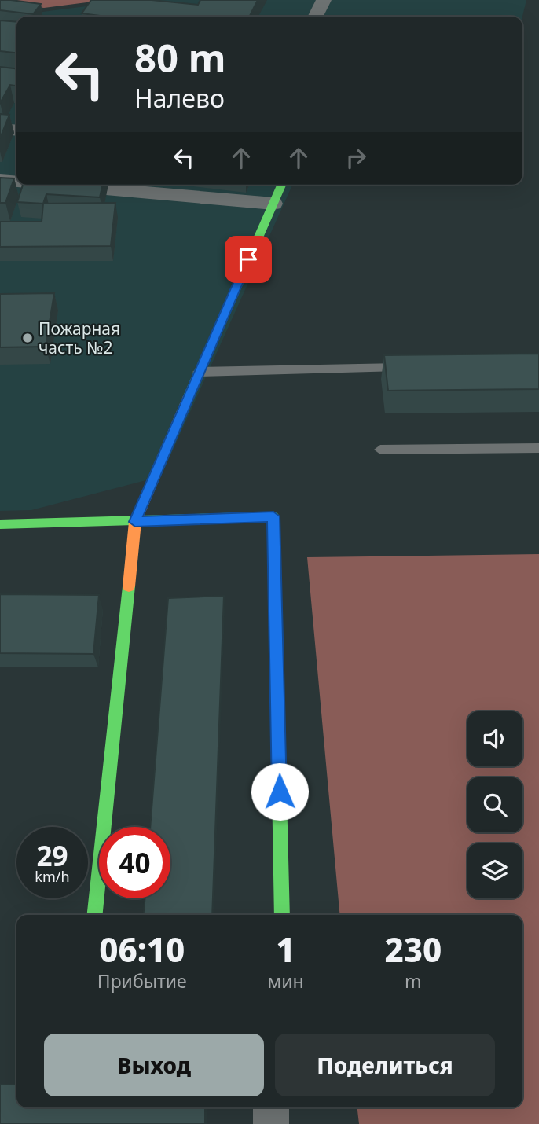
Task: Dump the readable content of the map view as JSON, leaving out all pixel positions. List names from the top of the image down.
{
  "places": ["Пожарная часть №2"],
  "page": {
    "turn": ["80 m", "Налево"],
    "speed": "29 km/h",
    "limit": "40",
    "eta": [
      "06:10",
      "Прибытие",
      "1",
      "мин",
      "230",
      "m"
    ],
    "buttons": ["Выход", "Поделиться"]
  }
}
